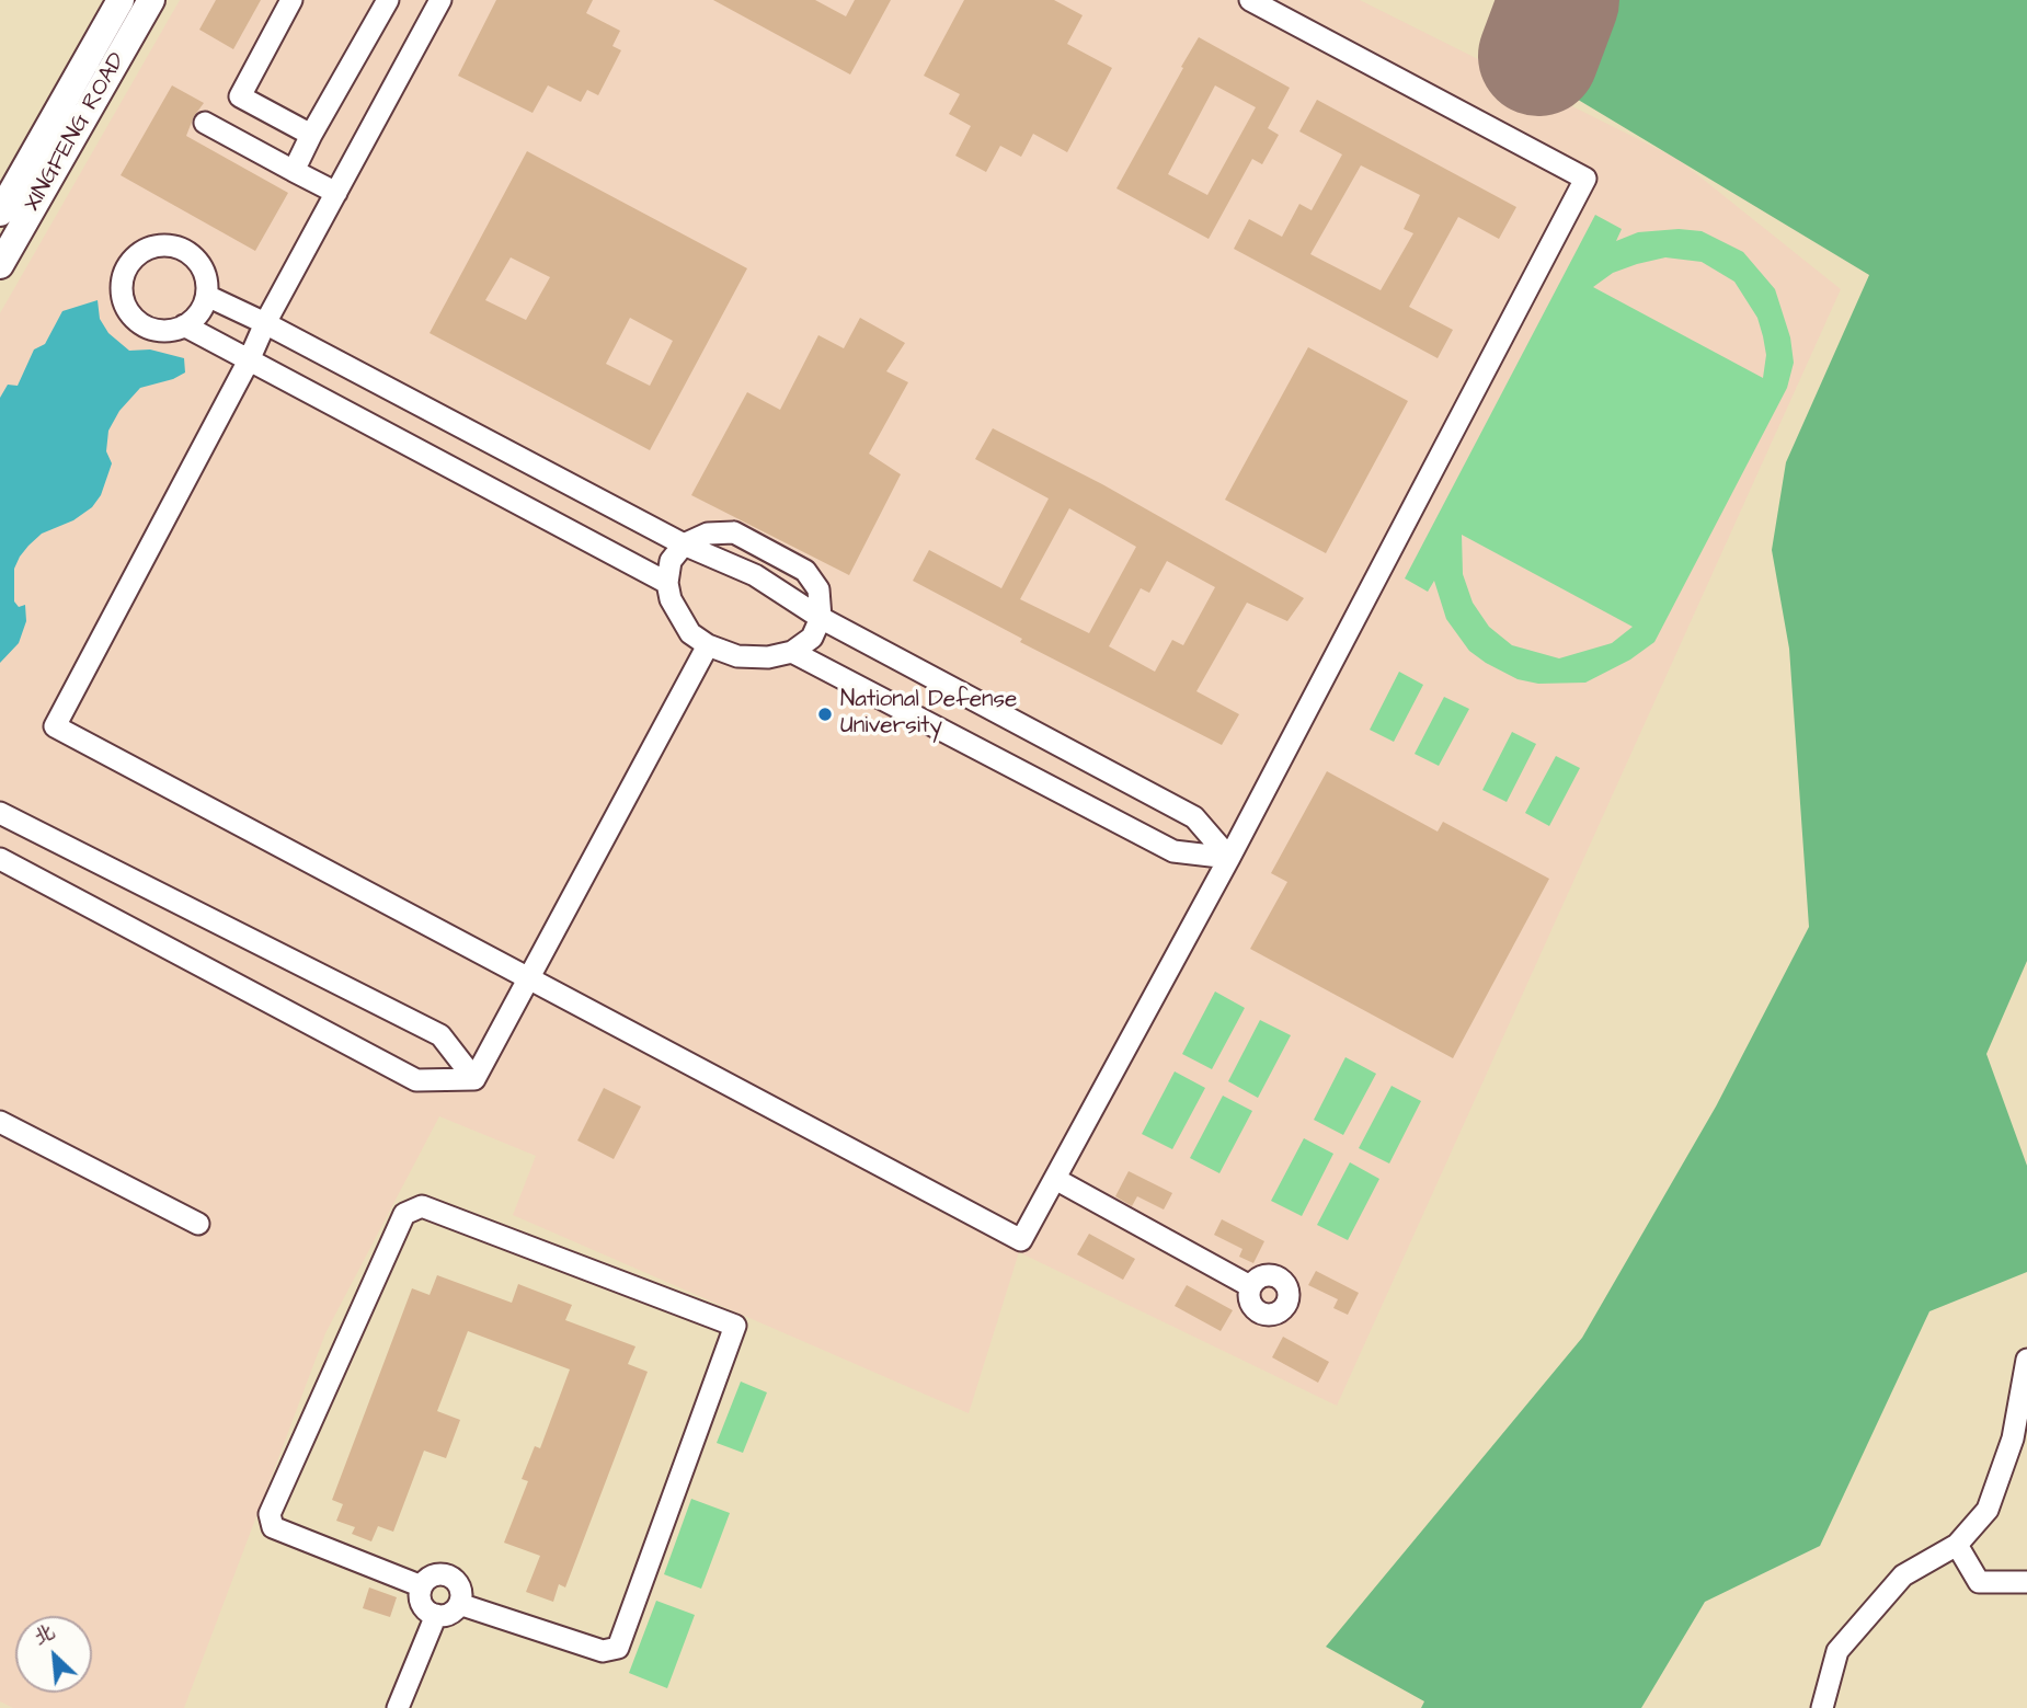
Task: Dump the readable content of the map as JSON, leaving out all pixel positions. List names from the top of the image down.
{
  "streets": {
    "main road": ["XINGFENG ROAD"]
  },
  "places": ["National Defense University"],
  "north": "top left"
}
